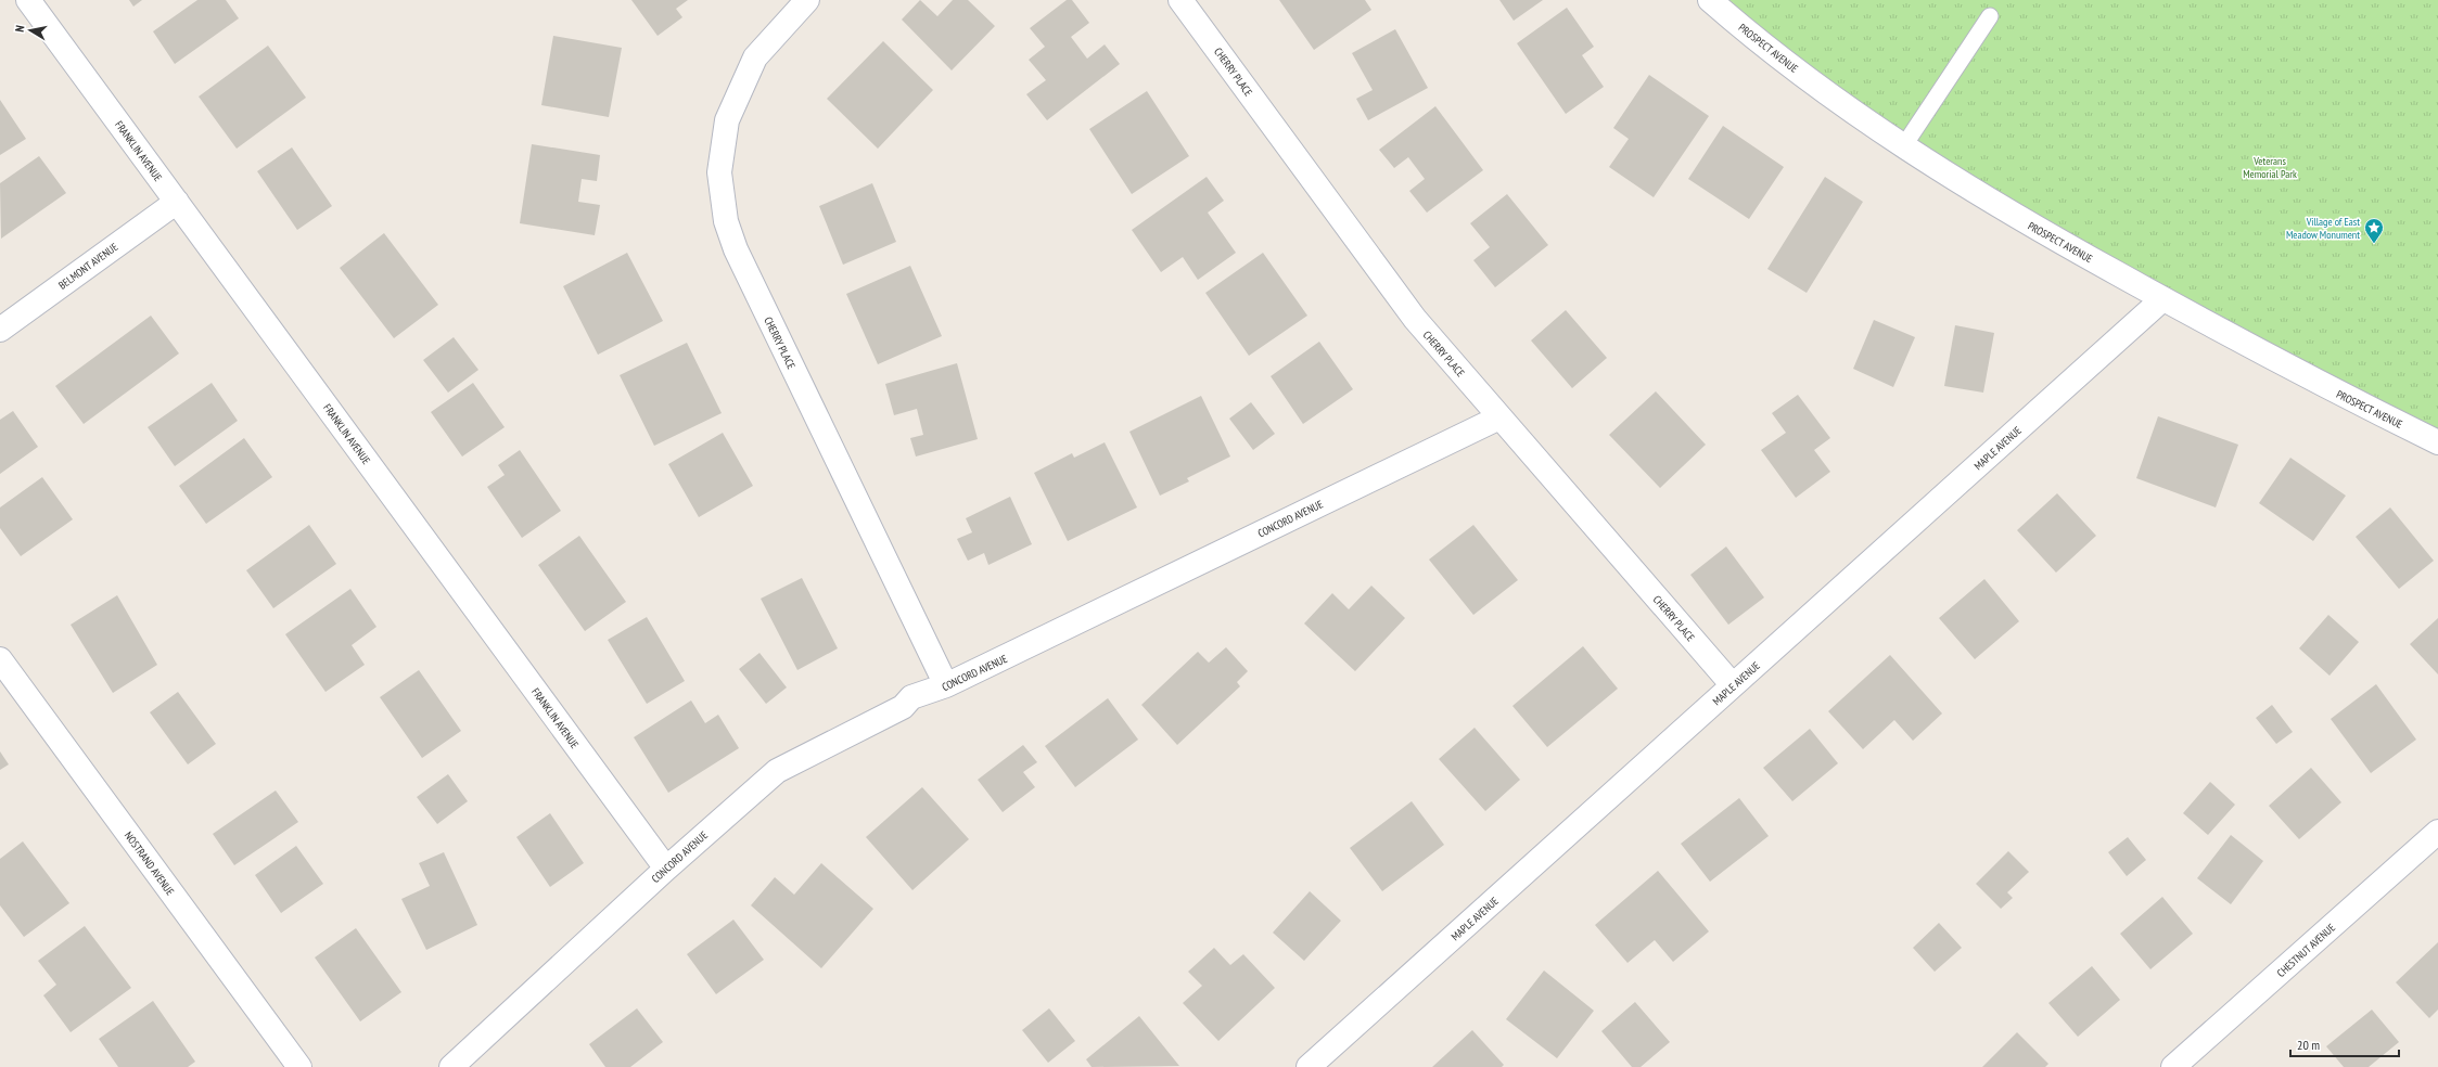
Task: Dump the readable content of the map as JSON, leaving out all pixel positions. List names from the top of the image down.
{
  "streets": {
    "street": [
      "PROSPECT AVENUE",
      "CHERRY PLACE",
      "FRANKLIN AVENUE",
      "BELMONT AVENUE",
      "MAPLE AVENUE",
      "CONCORD AVENUE",
      "NOSTRAND AVENUE",
      "CHESTNUT AVENUE"
    ]
  },
  "crossings": [
    ["PROSPECT AVENUE", "MAPLE AVENUE"],
    ["CHERRY PLACE", "MAPLE AVENUE"],
    ["CHERRY PLACE", "CONCORD AVENUE"],
    ["FRANKLIN AVENUE", "BELMONT AVENUE"],
    ["FRANKLIN AVENUE", "CONCORD AVENUE"]
  ],
  "parks": ["Veterans Memorial Park"],
  "places": {
    "place": ["Village of East Meadow Monument"]
  },
  "scale_bar": "20 m",
  "north": "left"
}
